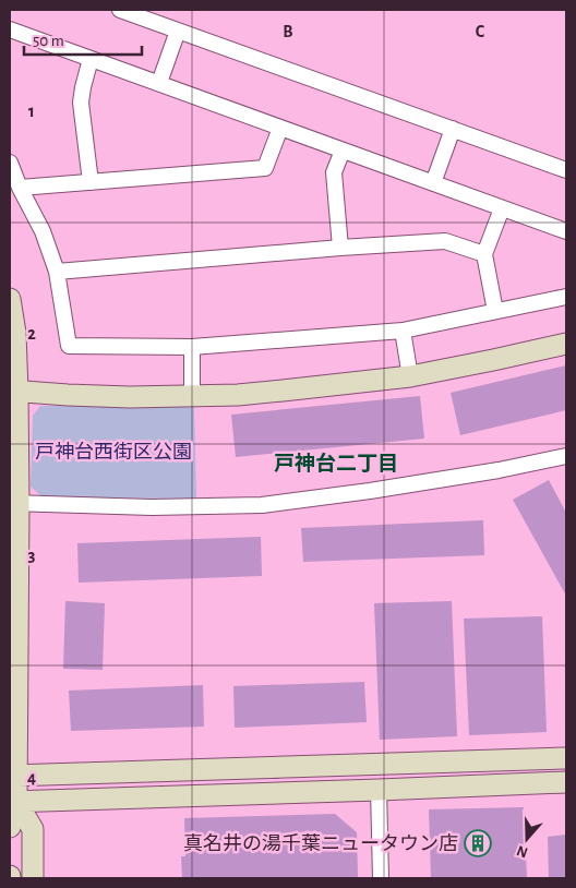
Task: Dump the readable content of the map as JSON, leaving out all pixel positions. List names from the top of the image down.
{
  "districts": ["戸神台二丁目"],
  "parks": ["戸神台西街区公園"],
  "places": {
    "building": ["真名井の湯千葉ニュータウン店"]
  },
  "scale_bar": "50 m",
  "north": "bottom",
  "grid": {
    "columns": ["B", "C"],
    "rows": [
      "1",
      "2",
      "3",
      "4"
    ]
  }
}
